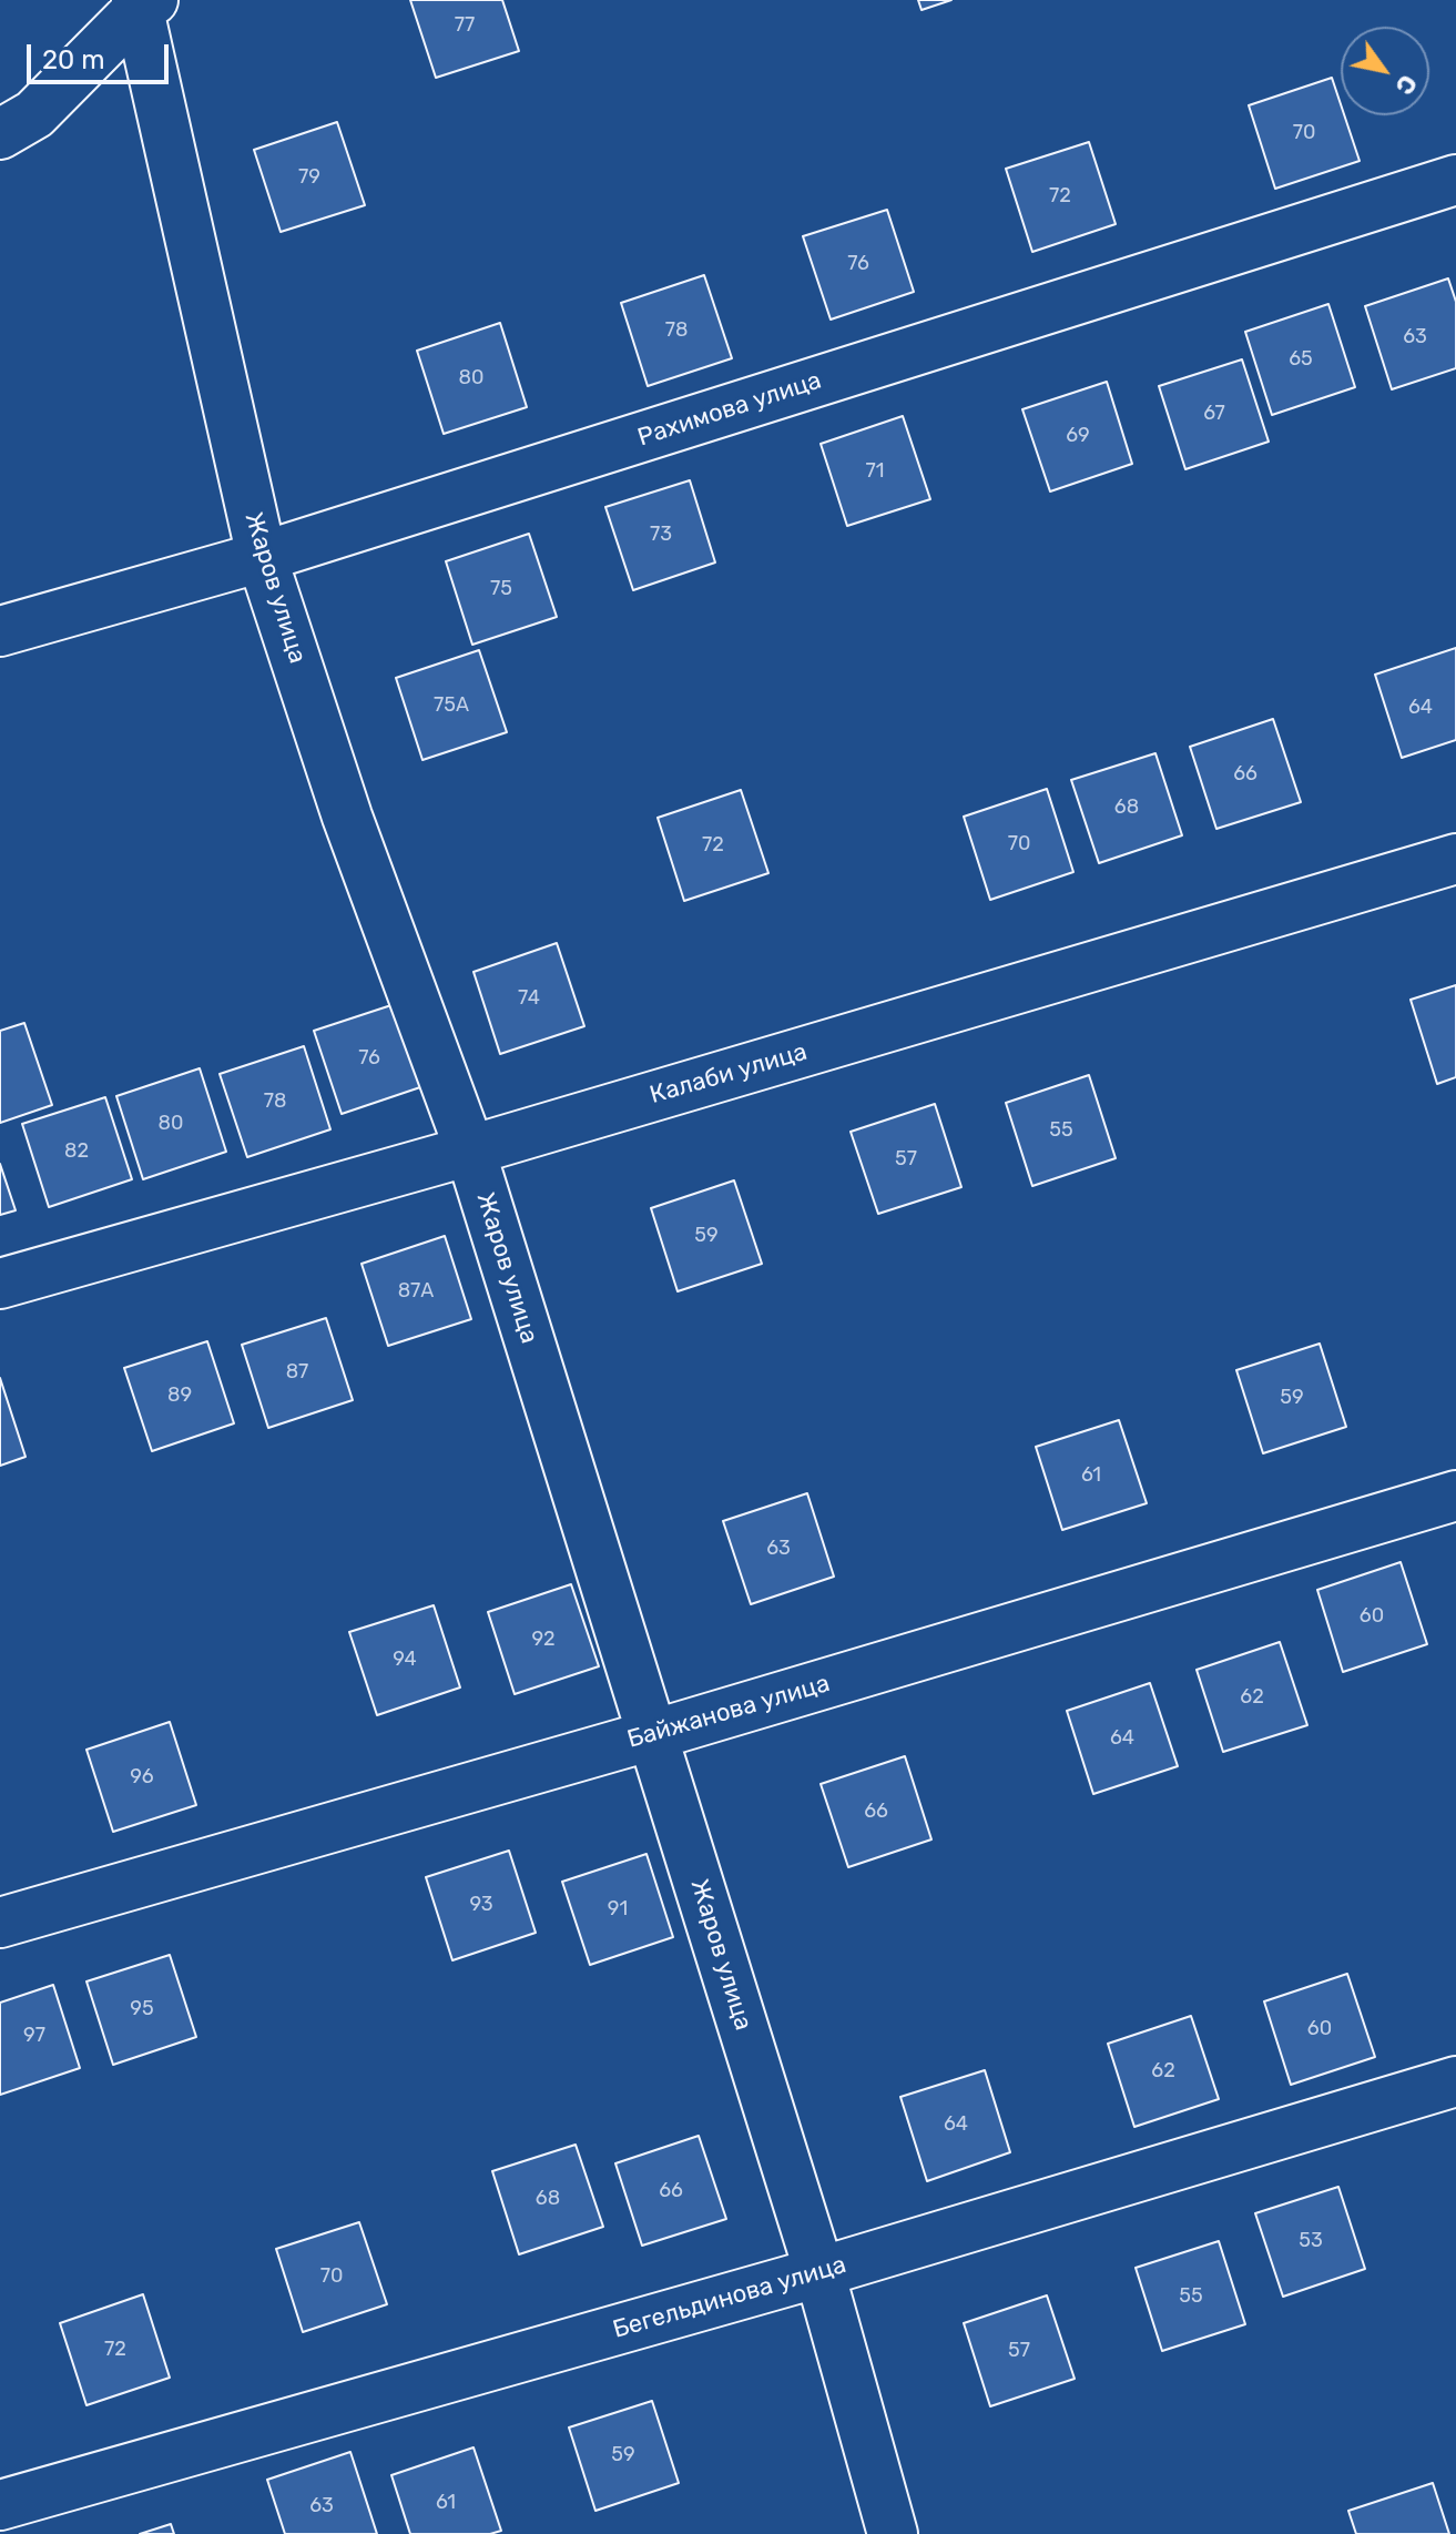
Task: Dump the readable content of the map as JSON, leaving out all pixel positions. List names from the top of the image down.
{
  "streets": {
    "street": [
      "Рахимова улица",
      "Жаров улица",
      "Калаби улица",
      "Байжанова улица",
      "Бегельдинова улица"
    ]
  },
  "crossings": [
    ["Рахимова улица", "Жаров улица"],
    ["Жаров улица", "Калаби улица"],
    ["Жаров улица", "Байжанова улица"],
    ["Жаров улица", "Бегельдинова улица"]
  ],
  "house_numbers": [
    "77",
    "70",
    "79",
    "72",
    "76",
    "78",
    "63",
    "65",
    "80",
    "67",
    "69",
    "71",
    "73",
    "75",
    "75А",
    "64",
    "66",
    "68",
    "70",
    "72",
    "74",
    "76",
    "78",
    "80",
    "55",
    "82",
    "57",
    "59",
    "87А",
    "87",
    "89",
    "59",
    "61",
    "63",
    "60",
    "92",
    "94",
    "62",
    "64",
    "96",
    "66",
    "93",
    "91",
    "95",
    "60",
    "97",
    "62",
    "64",
    "66",
    "68",
    "53",
    "70",
    "55",
    "72",
    "57",
    "59",
    "61",
    "63"
  ],
  "scale_bar": "20 m",
  "north": "bottom right"
}
